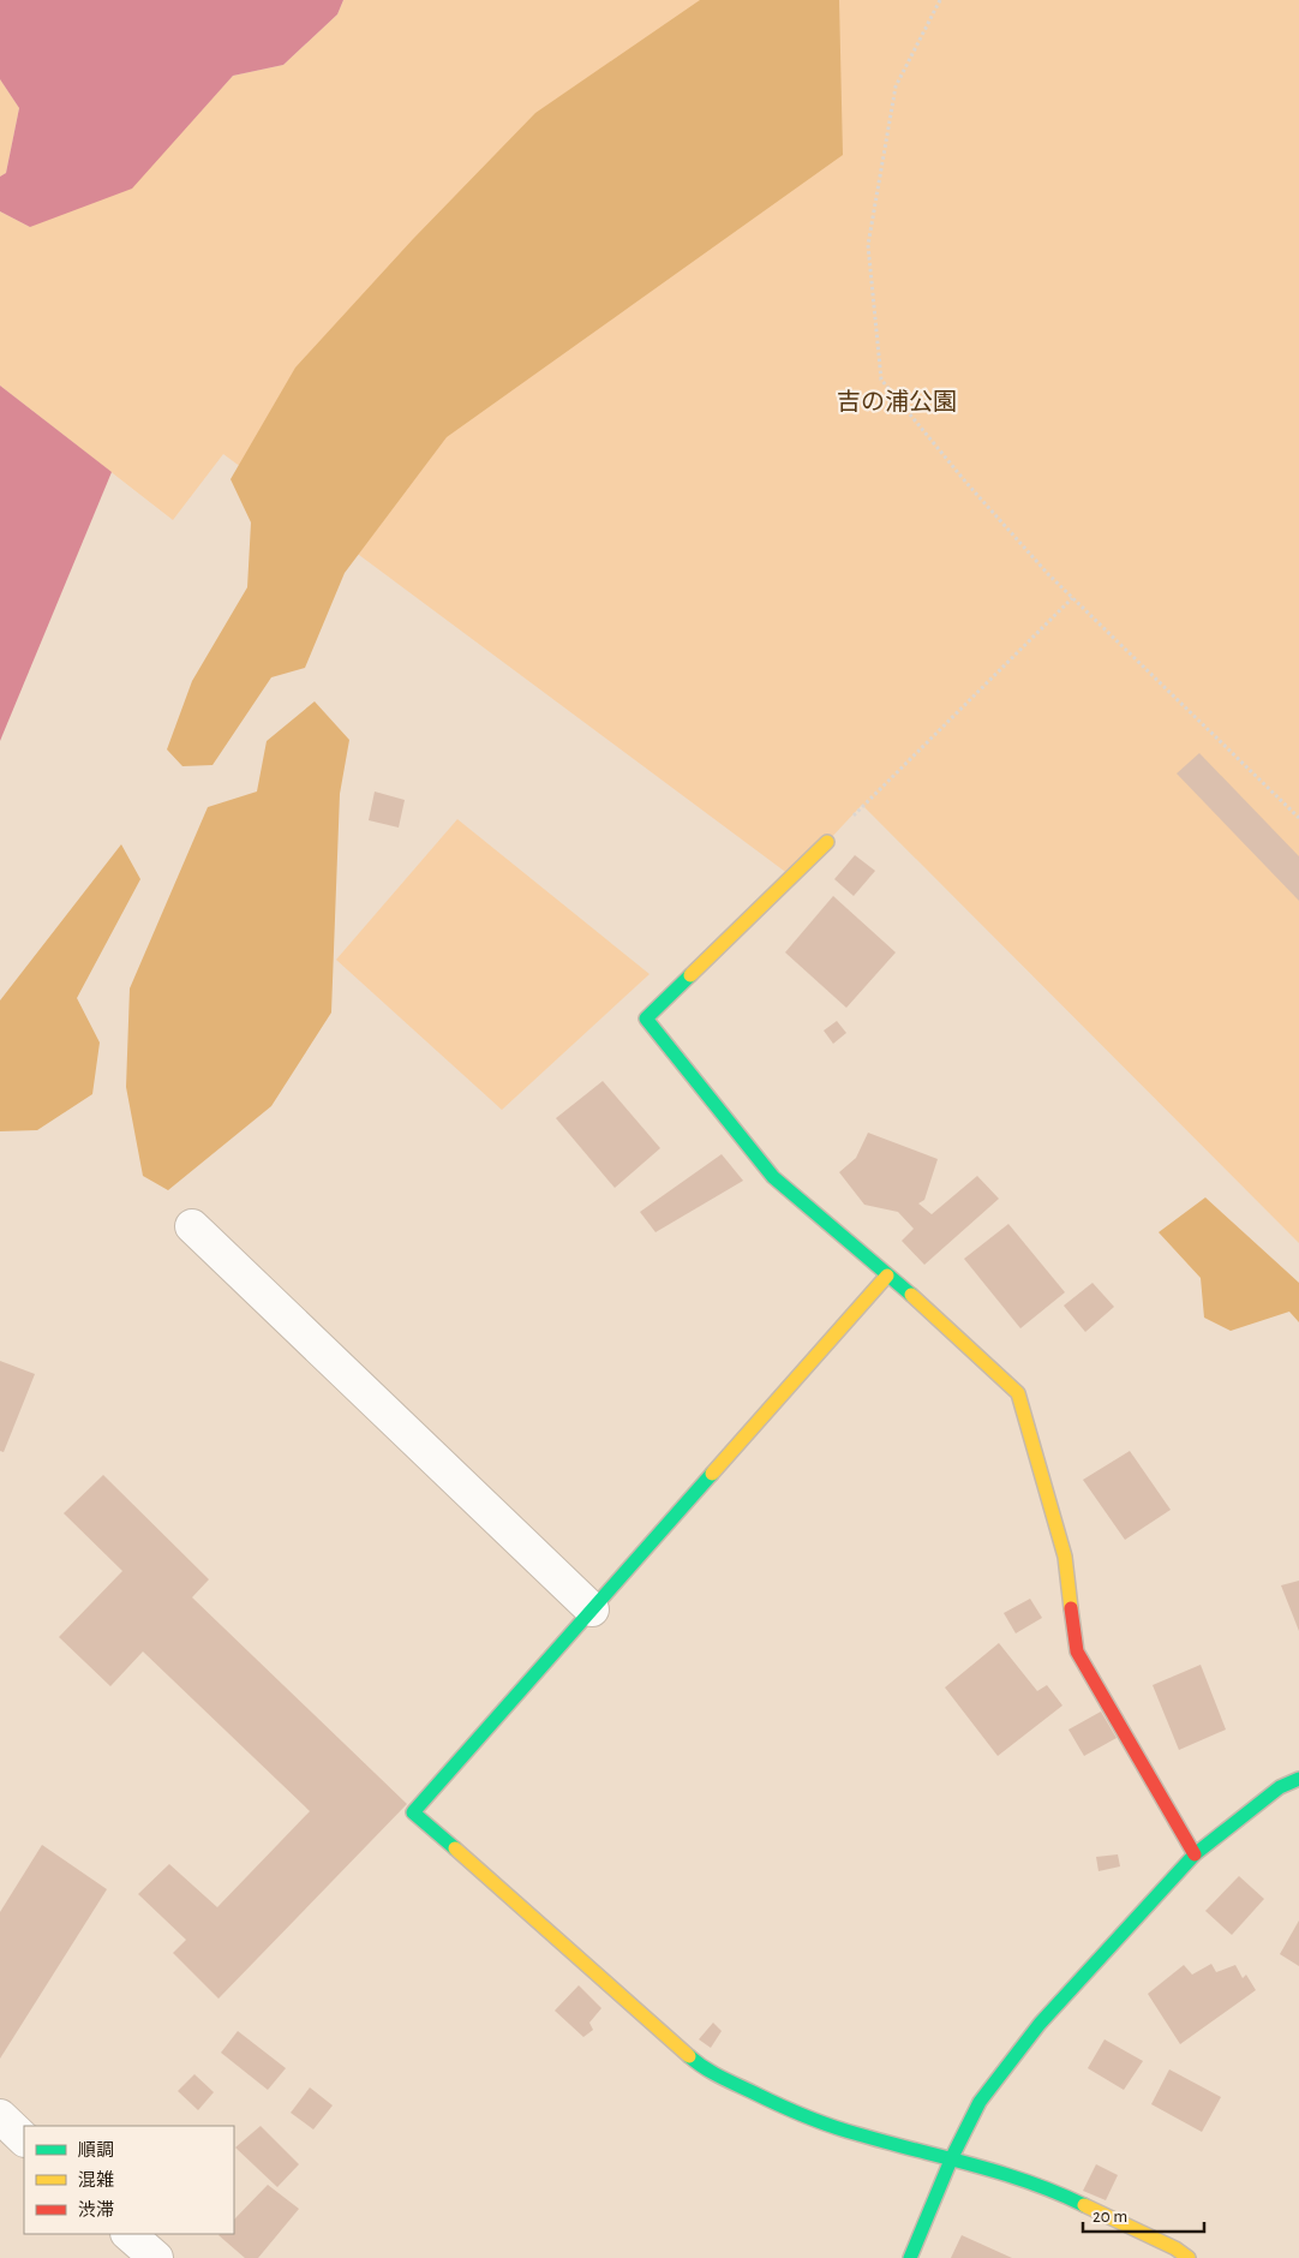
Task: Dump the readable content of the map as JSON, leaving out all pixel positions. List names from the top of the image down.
{
  "parks": ["吉の浦公園"],
  "legend": ["順調", "混雑", "渋滞"],
  "scale_bar": "20 m"
}
